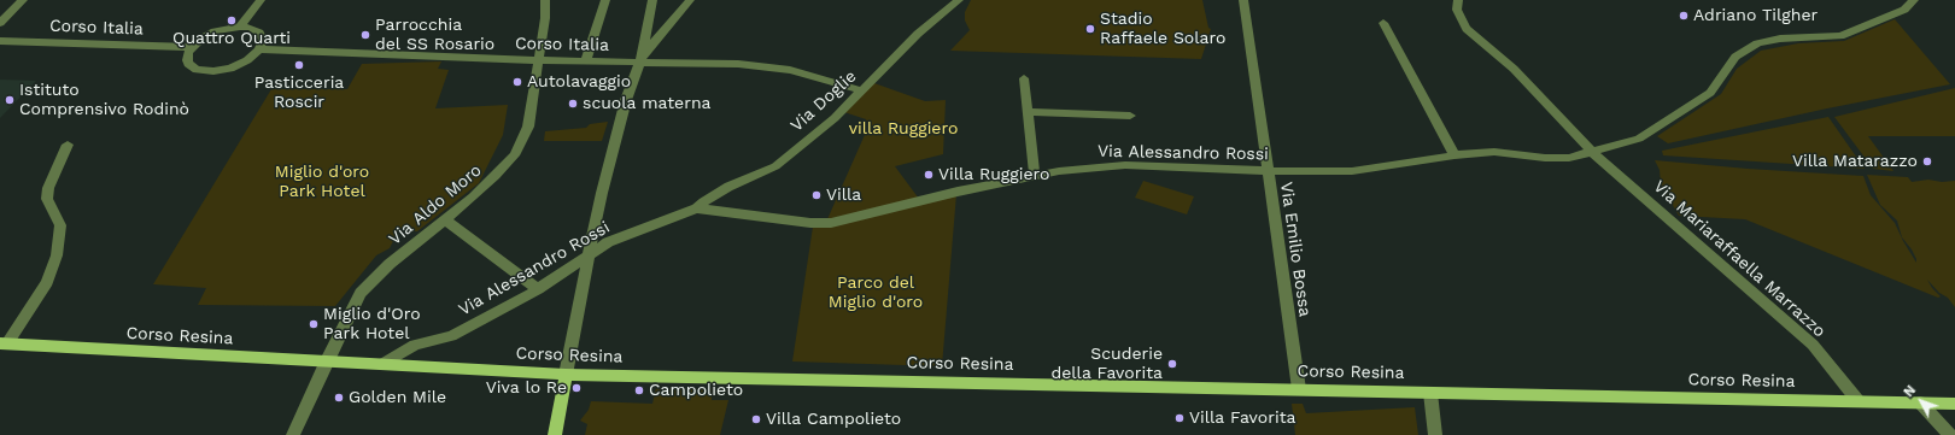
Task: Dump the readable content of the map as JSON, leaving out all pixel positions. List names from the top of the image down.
{
  "streets": {
    "main road": ["Corso Resina"],
    "street": [
      "Corso Italia",
      "Via Doglie",
      "Via Alessandro Rossi",
      "Via Aldo Moro",
      "Via Emilio Bossa",
      "Via Mariaraffaella Marrazzo"
    ]
  },
  "crossings": [
    ["Corso Italia", "Via Doglie"],
    ["Corso Italia", "Via Aldo Moro"],
    ["Via Doglie", "Via Alessandro Rossi"],
    ["Via Alessandro Rossi", "Via Emilio Bossa"],
    ["Via Alessandro Rossi", "Via Mariaraffaella Marrazzo"],
    ["Via Alessandro Rossi", "Corso Resina"],
    ["Via Aldo Moro", "Corso Resina"],
    ["Via Emilio Bossa", "Corso Resina"],
    ["Via Mariaraffaella Marrazzo", "Corso Resina"]
  ],
  "parks": ["villa Ruggiero", "Miglio d'oro Park Hotel", "Parco del Miglio d'oro"],
  "places": [
    "Adriano Tilgher",
    "Quattro Quarti",
    "Stadio Raffaele Solaro",
    "Parrocchia del SS Rosario",
    "Pasticceria Roscir",
    "Autolavaggio",
    "Istituto Comprensivo Rodinò",
    "scuola materna",
    "Villa Matarazzo",
    "Villa Ruggiero",
    "Villa",
    "Miglio d'Oro Park Hotel",
    "Scuderie della Favorita",
    "Viva lo Re",
    "Campolieto",
    "Golden Mile",
    "Villa Favorita",
    "Villa Campolieto"
  ],
  "north": "top left"
}
